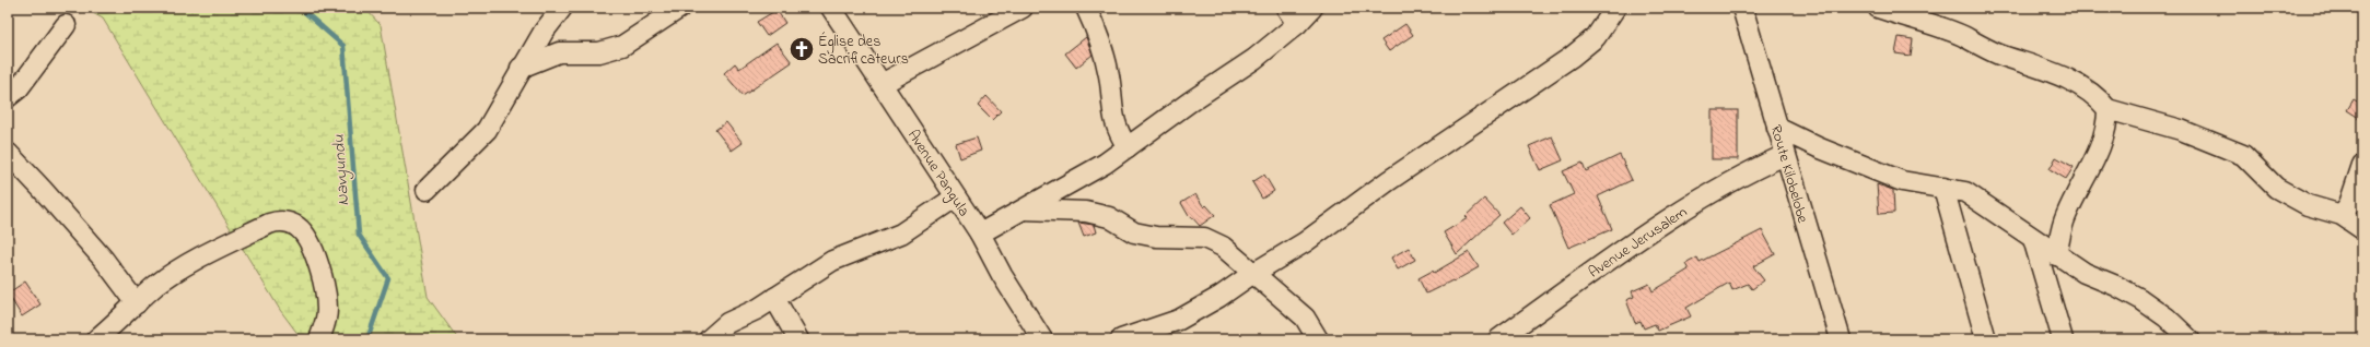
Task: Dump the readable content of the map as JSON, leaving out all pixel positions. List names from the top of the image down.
{
  "streets": {
    "street": ["Avenue Pangula", "Route Kilobelobe", "Avenue Jerusalem"]
  },
  "crossings": [
    ["Route Kilobelobe", "Avenue Jerusalem"]
  ],
  "water": ["Navyundu"],
  "places": {
    "church": ["Église des Sacrificateurs"]
  }
}
